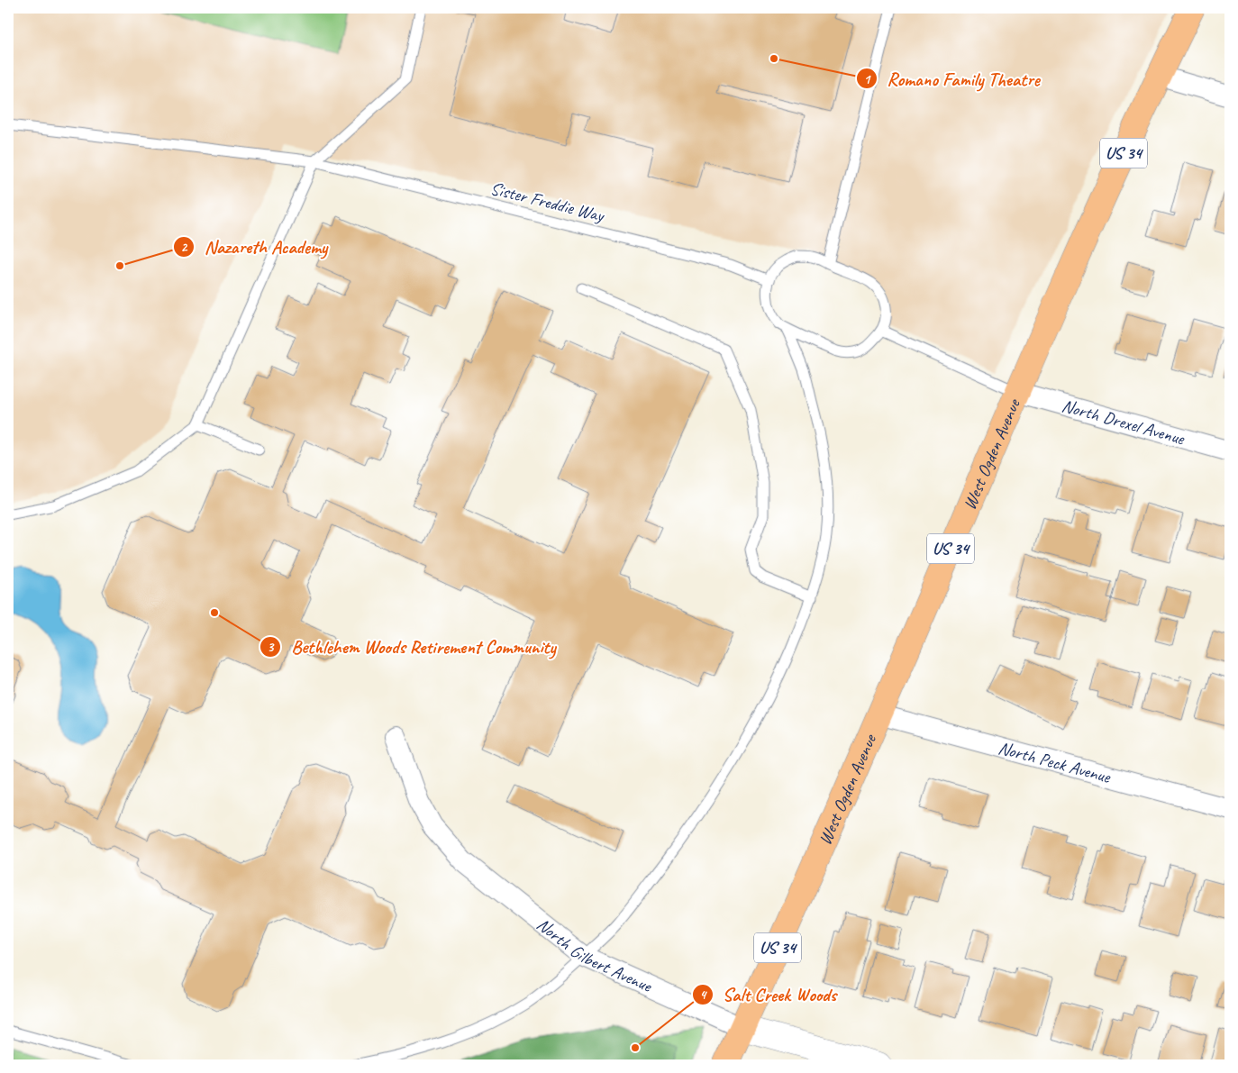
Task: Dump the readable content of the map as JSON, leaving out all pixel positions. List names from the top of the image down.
{
  "streets": {
    "main road": ["US 34", "West Ogden Avenue"],
    "street": ["North Drexel Avenue", "North Peck Avenue", "North Gilbert Avenue"],
    "lane": ["Sister Freddie Way"]
  },
  "crossings": [
    ["US 34", "West Ogden Avenue"],
    ["US 34", "North Gilbert Avenue"],
    ["North Drexel Avenue", "West Ogden Avenue"],
    ["West Ogden Avenue", "North Peck Avenue"],
    ["West Ogden Avenue", "North Gilbert Avenue"]
  ],
  "places": [
    "Romano Family Theatre",
    "Nazareth Academy",
    "Bethlehem Woods Retirement Community",
    "Salt Creek Woods"
  ]
}
